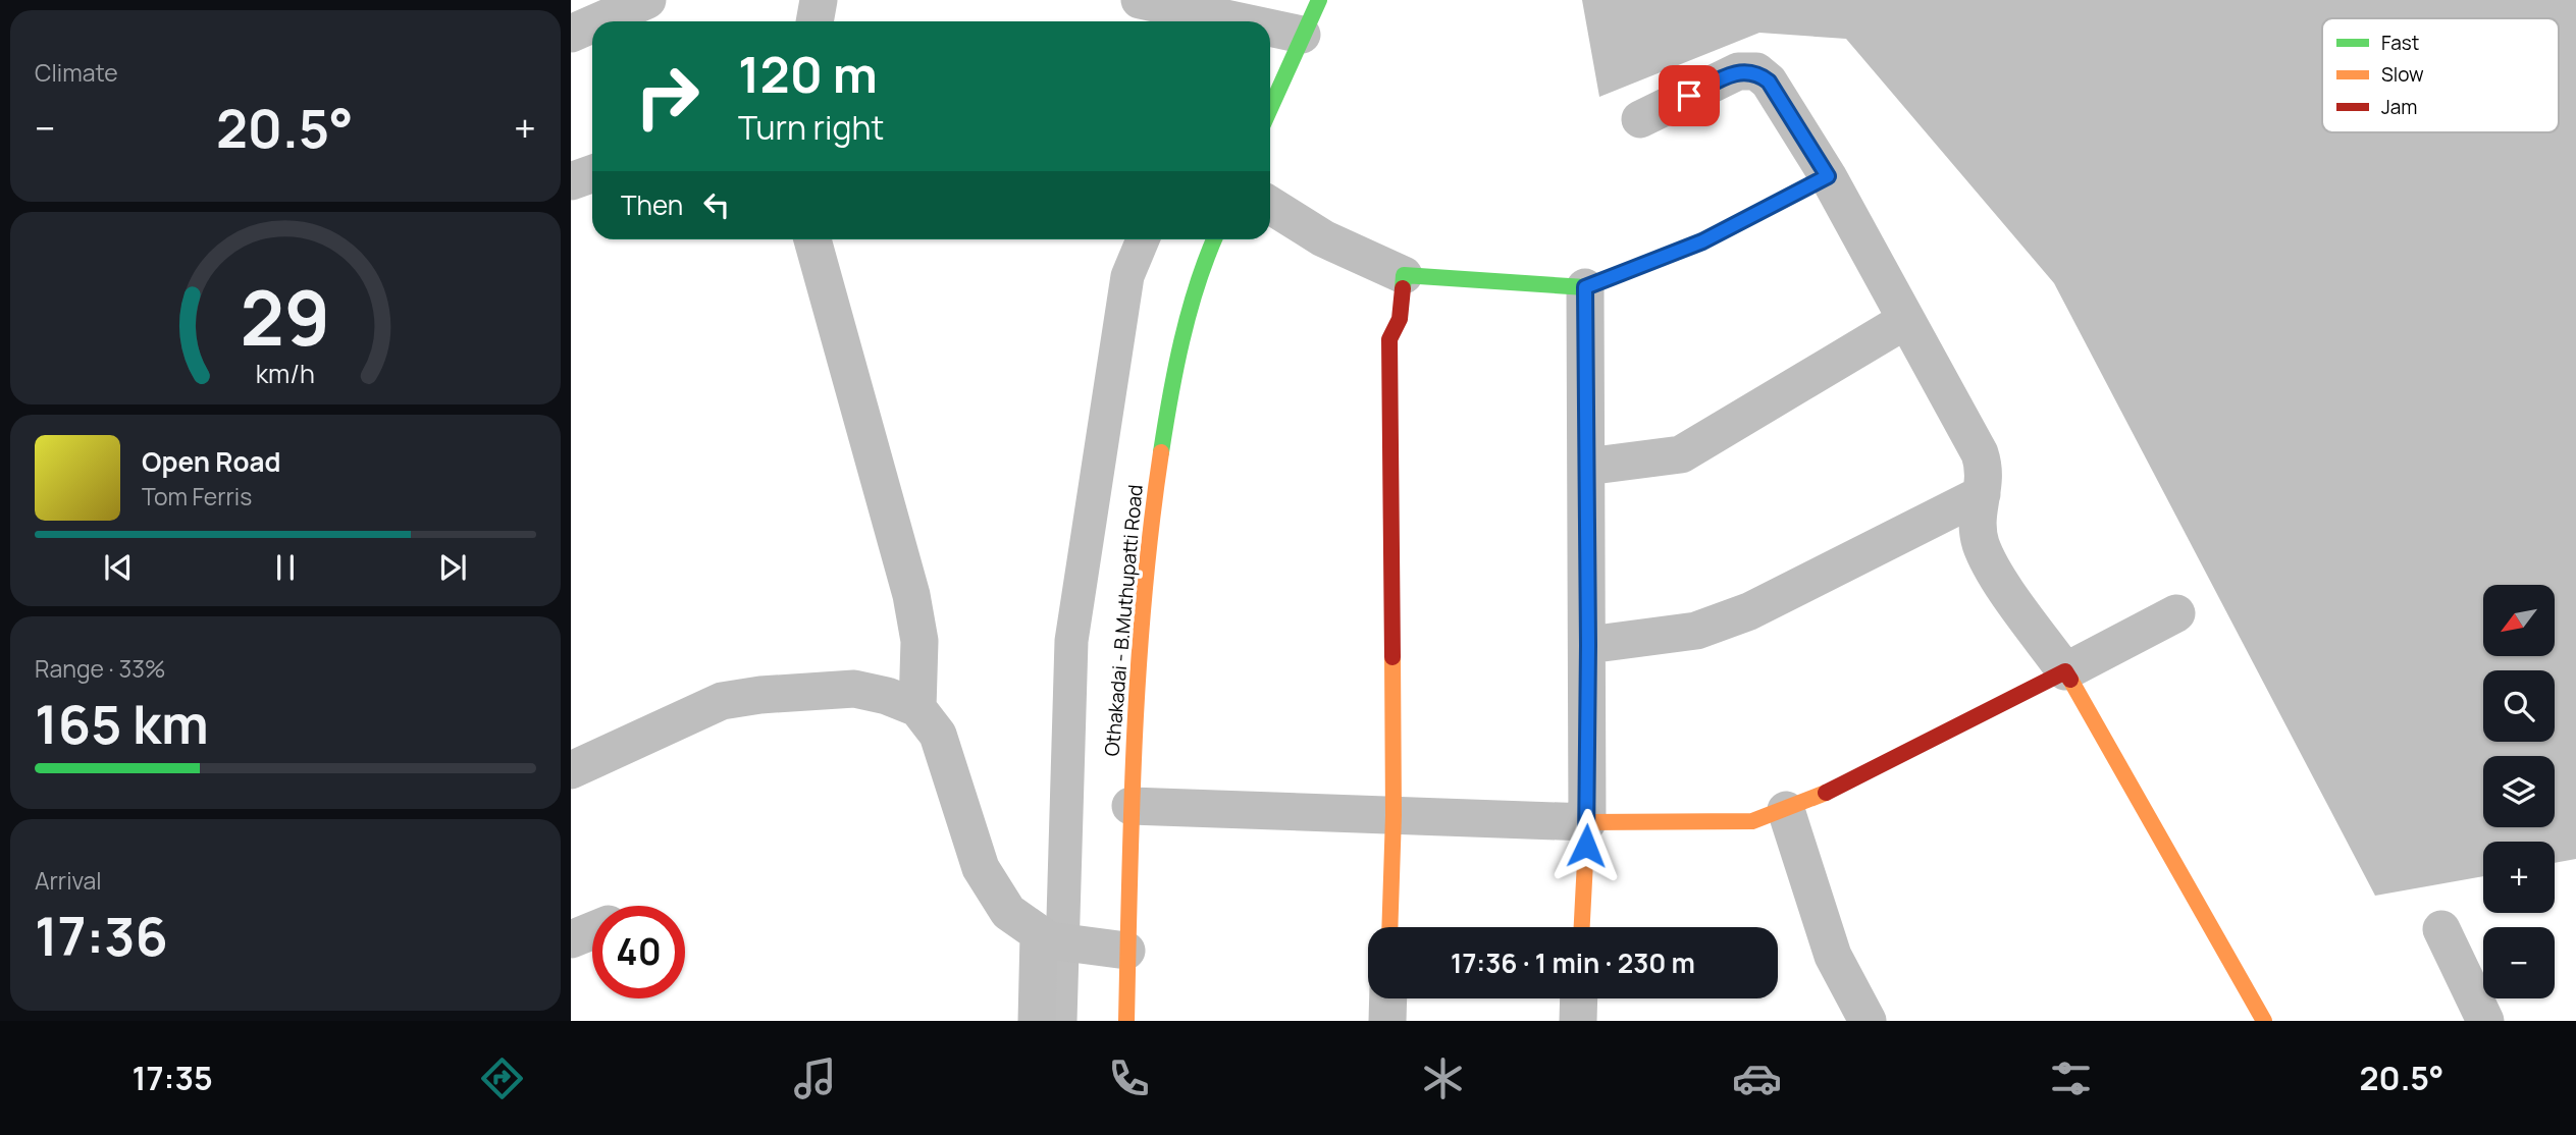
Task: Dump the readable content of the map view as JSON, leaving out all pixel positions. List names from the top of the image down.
{
  "streets": {
    "street": ["Othakadai - B.Muthupatti Road"]
  },
  "legend": ["Fast", "Slow", "Jam"],
  "north": "bottom left",
  "page": {
    "tile": [
      "Climate",
      ["Range · 33%", "165 km"],
      ["Arrival", "17:36"]
    ],
    "turn": ["120 m", "Turn right"],
    "heat": ["−", "20.5°", "+"],
    "then": "Then",
    "song": ["Open Road", "Tom Ferris"],
    "map_buttons": ["+", "−"],
    "limit": "40",
    "trip": "17:36 · 1 min · 230 m",
    "tabs": ["17:35", "20.5°"],
    "gauge": ["29", "km/h"]
  }
}
